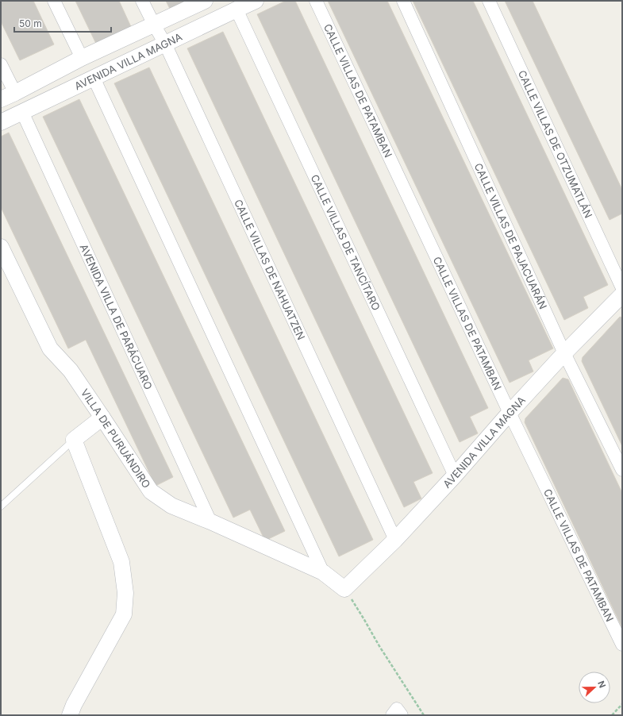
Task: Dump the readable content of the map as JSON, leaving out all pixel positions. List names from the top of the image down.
{
  "streets": {
    "street": [
      "AVENIDA VILLA MAGNA",
      "CALLE VILLAS DE PATAMBAN",
      "CALLE VILLAS DE OTZUMATLÁN",
      "CALLE VILLAS DE PAJACUARÁN",
      "CALLE VILLAS DE TANCÍTARO",
      "CALLE VILLAS DE NAHUATZEN",
      "AVENIDA VILLA DE PARÁCUARO",
      "VILLA DE PURUÁNDIRO"
    ]
  },
  "crossings": [
    ["AVENIDA VILLA MAGNA", "CALLE VILLAS DE PATAMBAN"],
    ["AVENIDA VILLA MAGNA", "CALLE VILLAS DE PAJACUARÁN"],
    ["AVENIDA VILLA MAGNA", "CALLE VILLAS DE TANCÍTARO"],
    ["AVENIDA VILLA MAGNA", "CALLE VILLAS DE NAHUATZEN"],
    ["AVENIDA VILLA MAGNA", "AVENIDA VILLA DE PARÁCUARO"],
    ["AVENIDA VILLA MAGNA", "VILLA DE PURUÁNDIRO"],
    ["AVENIDA VILLA DE PARÁCUARO", "VILLA DE PURUÁNDIRO"]
  ],
  "scale_bar": "50 m",
  "north": "right"
}
